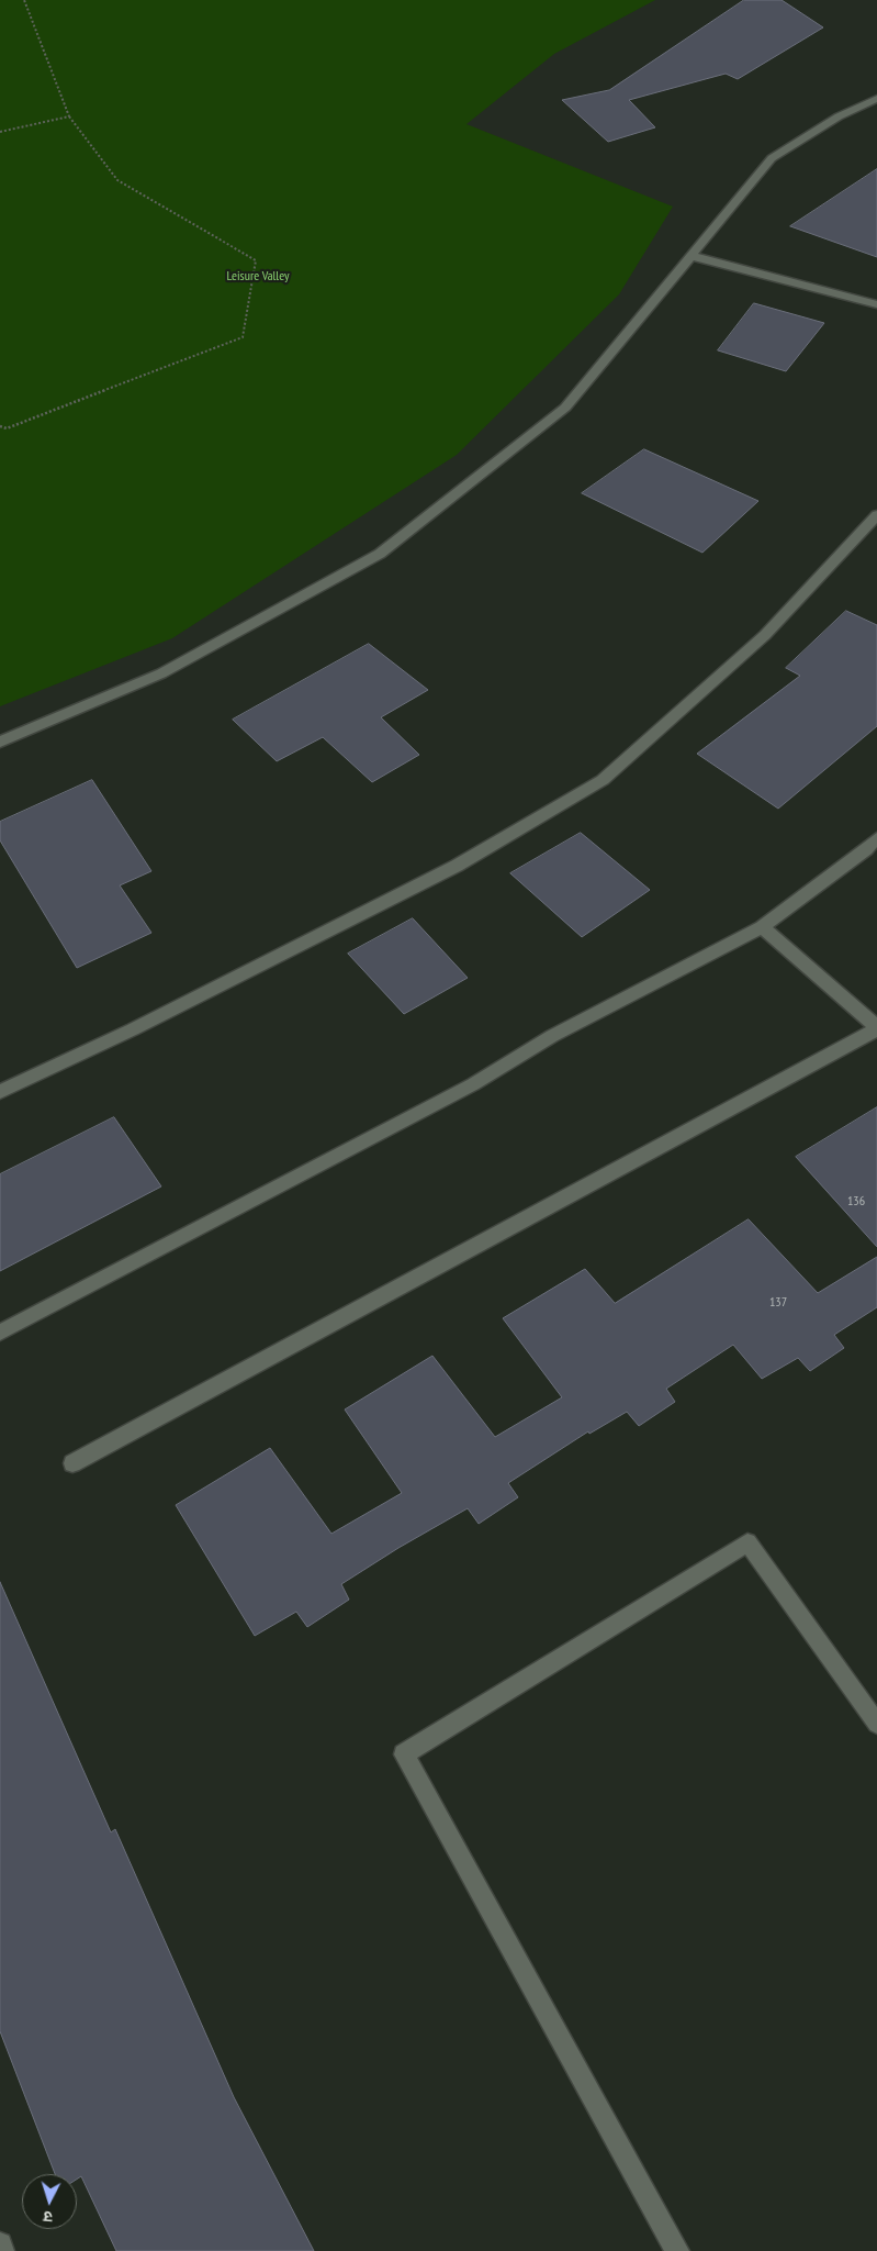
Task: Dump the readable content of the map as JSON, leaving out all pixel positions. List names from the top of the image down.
{
  "parks": ["Leisure Valley"],
  "house_numbers": ["136", "137"],
  "north": "bottom"
}
